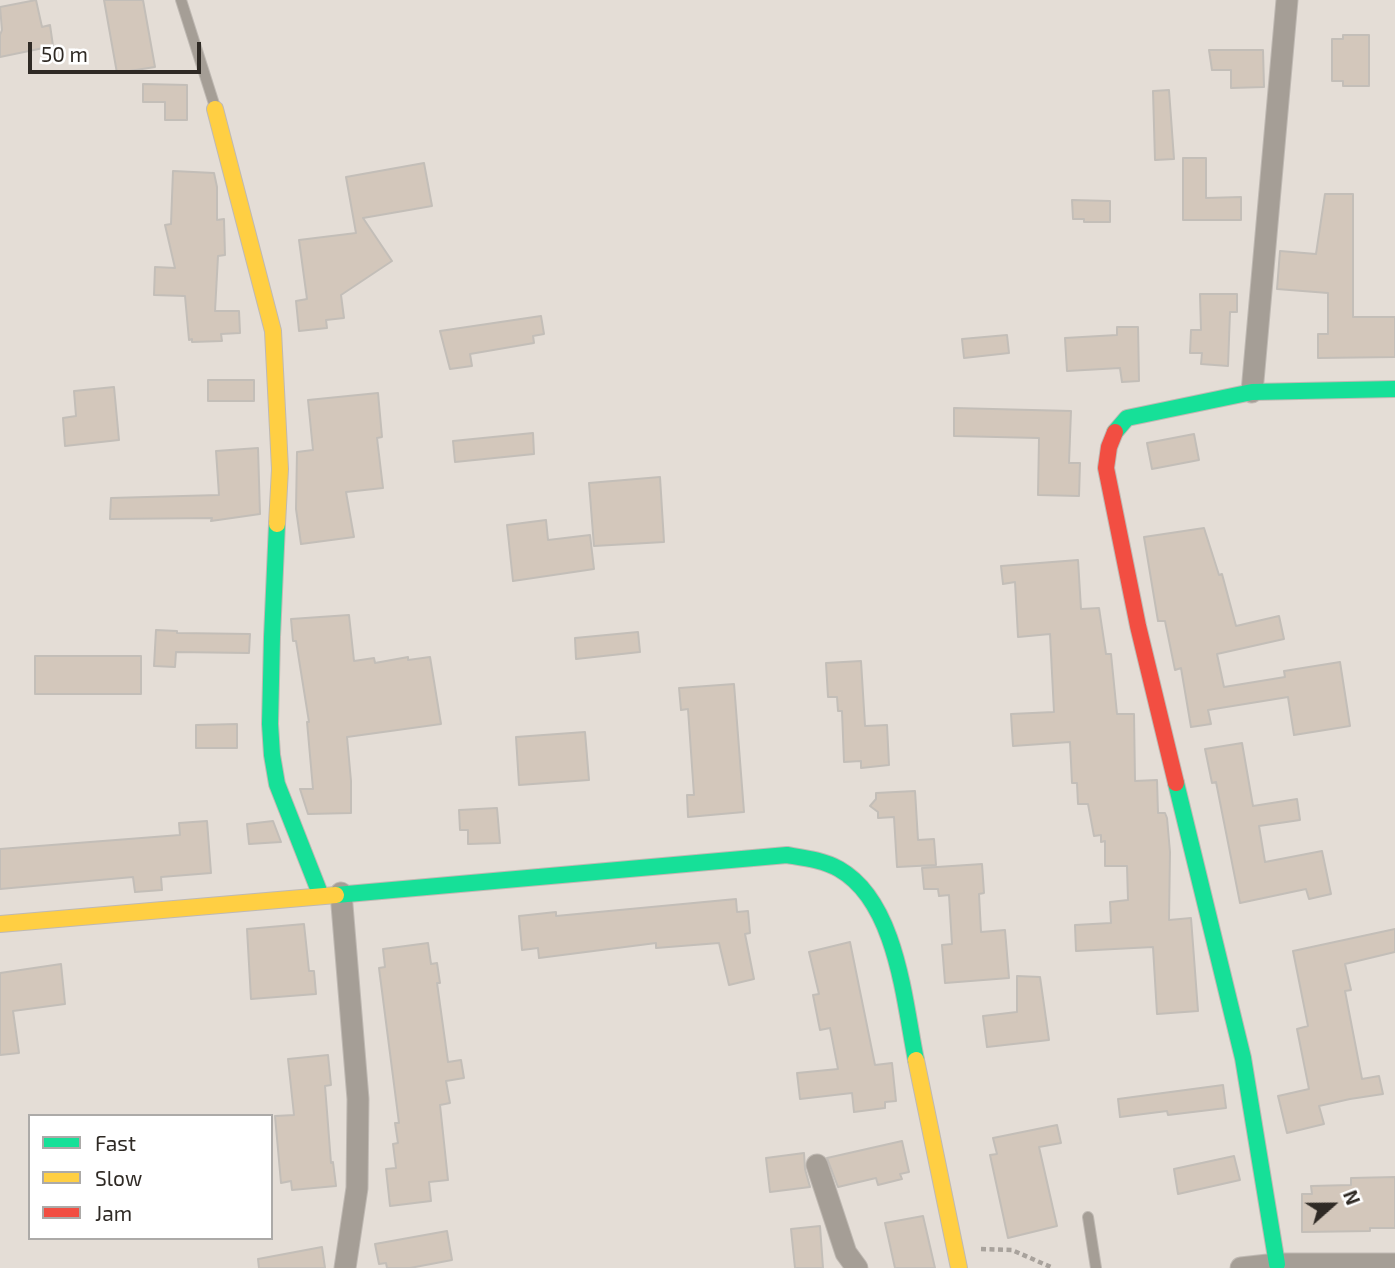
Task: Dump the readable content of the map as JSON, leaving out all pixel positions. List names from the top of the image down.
{
  "legend": ["Fast", "Slow", "Jam"],
  "scale_bar": "50 m",
  "north": "right"
}
